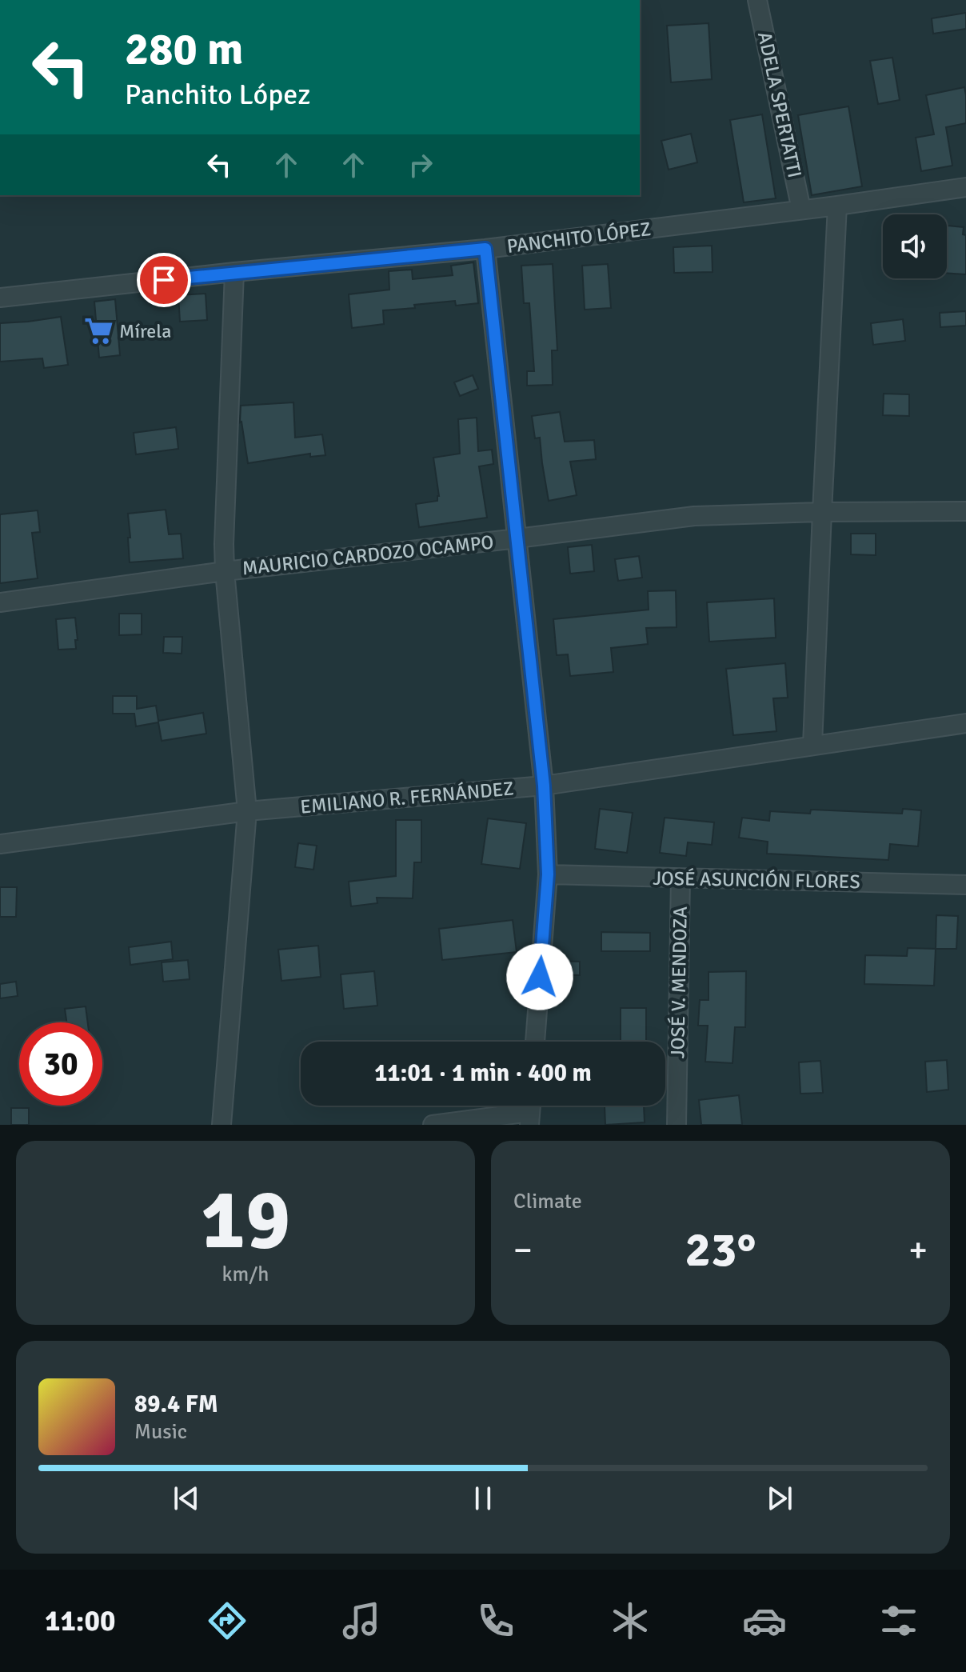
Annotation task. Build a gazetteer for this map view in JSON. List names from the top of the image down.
{
  "streets": {
    "street": [
      "ADELA SPERTATTI",
      "PANCHITO LÓPEZ",
      "MAURICIO CARDOZO OCAMPO",
      "EMILIANO R. FERNÁNDEZ",
      "JOSÉ ASUNCIÓN FLORES",
      "JOSÉ V. MENDOZA"
    ]
  },
  "crossings": [
    ["ADELA SPERTATTI", "PANCHITO LÓPEZ"],
    ["JOSÉ ASUNCIÓN FLORES", "JOSÉ V. MENDOZA"]
  ],
  "places": {
    "supermarket": ["Mírela"]
  },
  "page": {
    "turn": ["280 m", "Panchito López"],
    "limit": "30",
    "trip": "11:01 · 1 min · 400 m",
    "tile": [
      ["19", "km/h"],
      "Climate"
    ],
    "heat": ["−", "23°", "+"],
    "song": ["89.4 FM", "Music"],
    "tabs": "11:00"
  }
}
